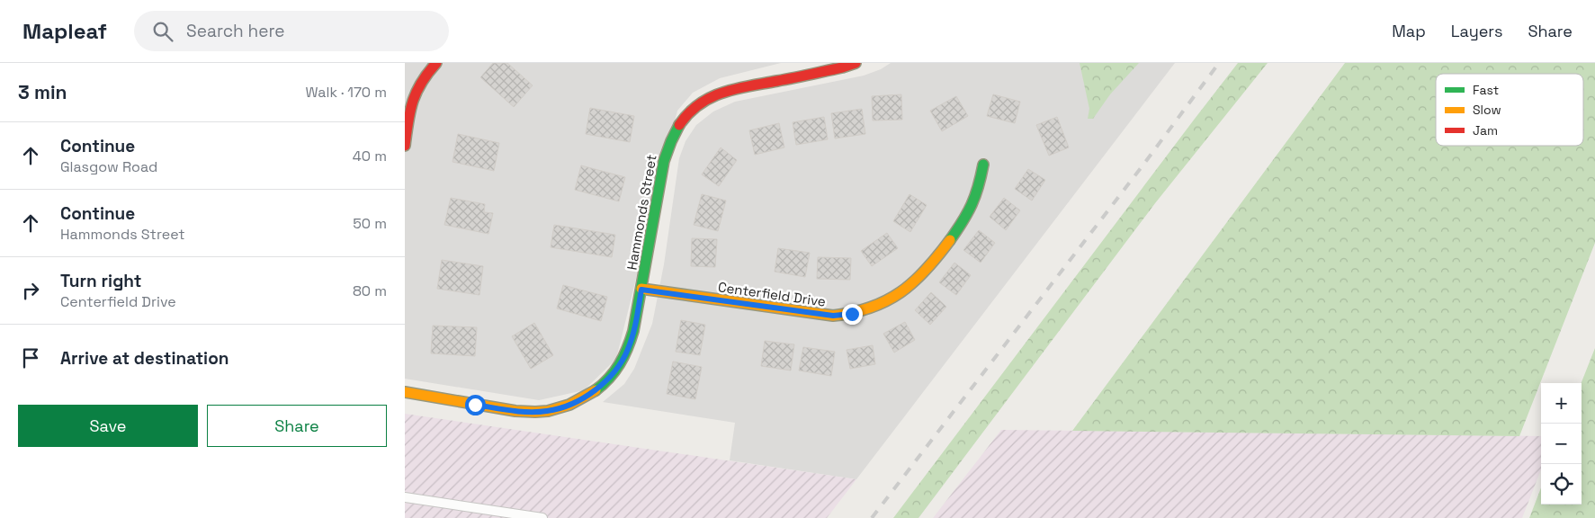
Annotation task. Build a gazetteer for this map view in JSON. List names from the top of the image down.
{
  "streets": {
    "street": ["Hammonds Street", "Centerfield Drive"]
  },
  "crossings": [
    ["Hammonds Street", "Centerfield Drive"]
  ],
  "legend": ["Fast", "Slow", "Jam"],
  "page": {
    "header": "Mapleaf",
    "search": "Search here",
    "nav": ["Map", "Layers", "Share"],
    "heading": ["3 min", "Walk · 170 m"],
    "list": [
      ["Continue", "Glasgow Road", "40 m"],
      ["Continue", "Hammonds Street", "50 m"],
      ["Turn right", "Centerfield Drive", "80 m"],
      "Arrive at destination"
    ],
    "map_buttons": ["+", "−"],
    "buttons": ["Save", "Share"]
  }
}
